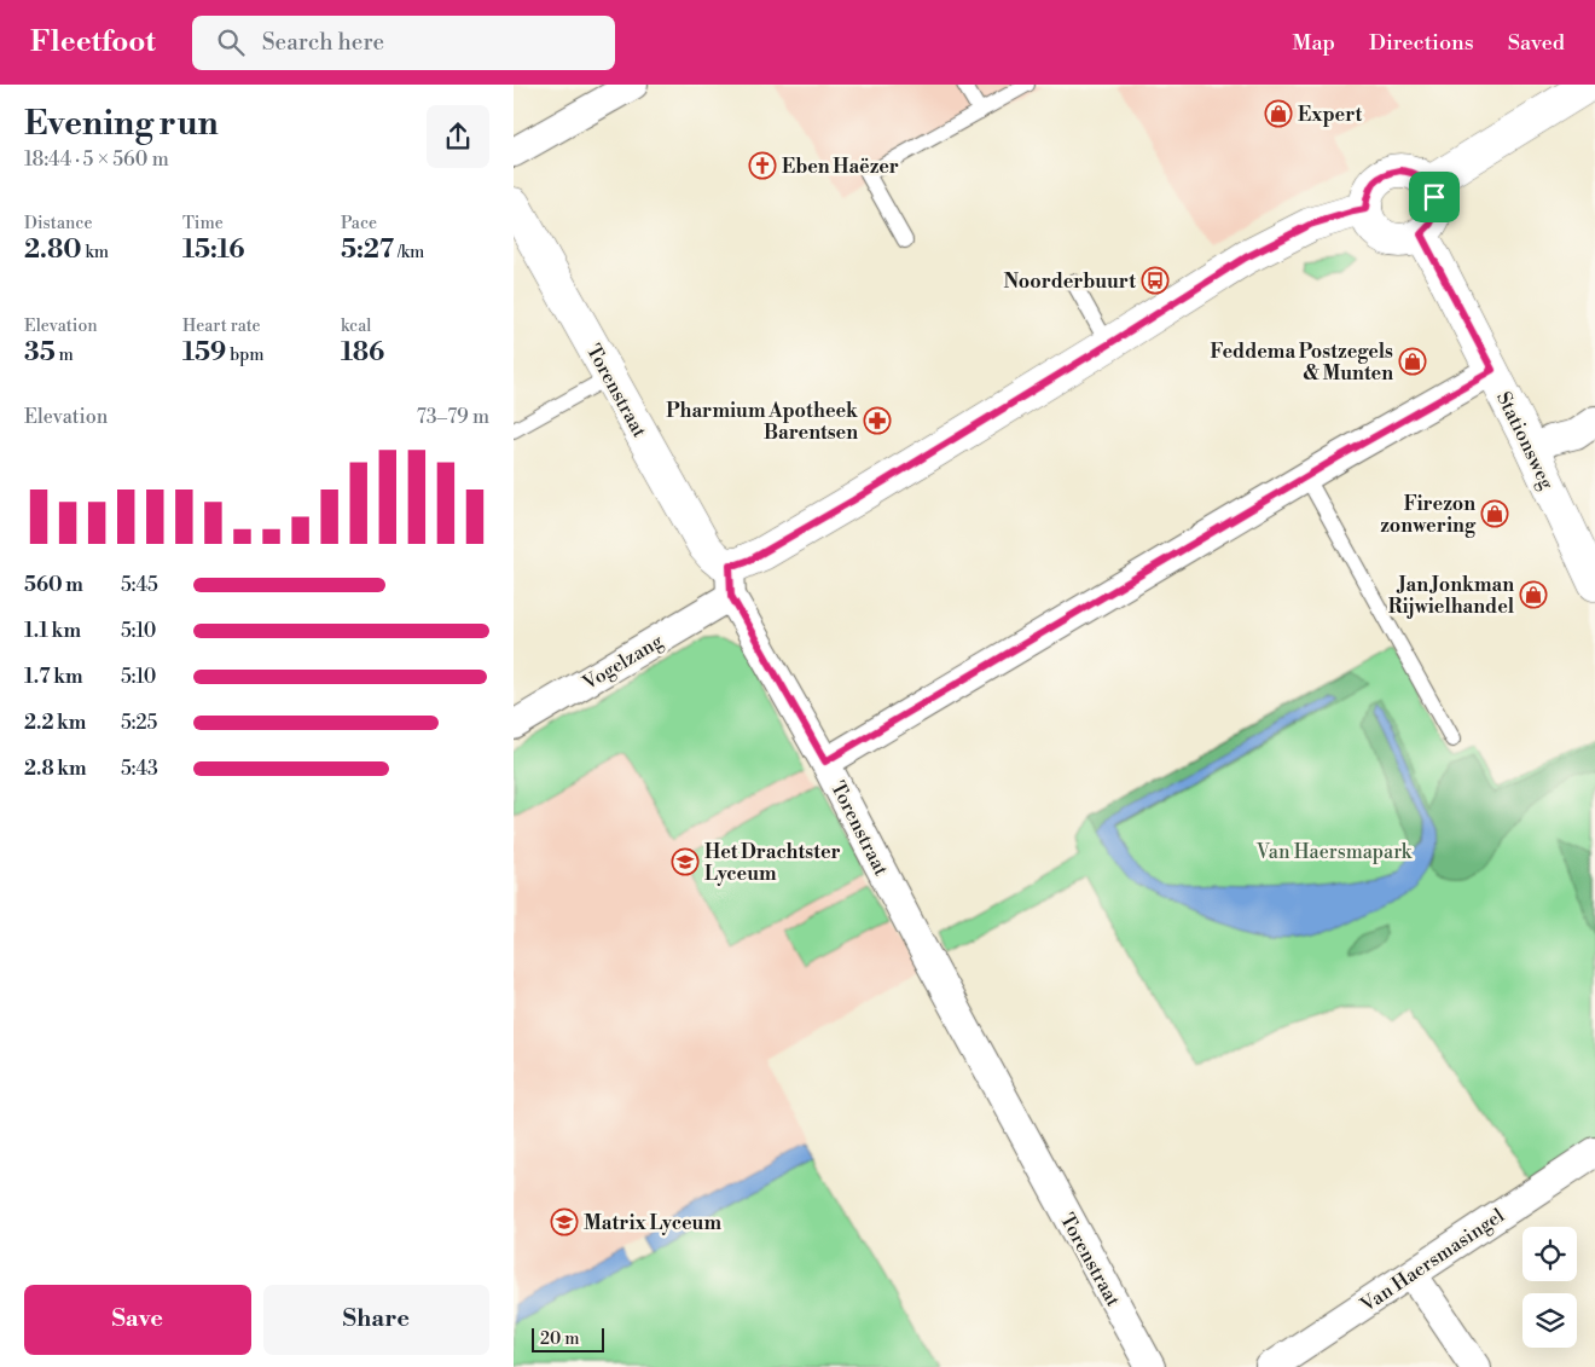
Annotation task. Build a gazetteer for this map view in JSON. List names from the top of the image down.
{
  "streets": {
    "street": [
      "Torenstraat",
      "Stationsweg",
      "Vogelzang",
      "Van Haersmasingel"
    ]
  },
  "crossings": [
    ["Torenstraat", "Vogelzang"],
    ["Stationsweg", "Vogelzang"]
  ],
  "parks": ["Van Haersmapark"],
  "places": {
    "shop": [
      "Expert",
      "Feddema Postzegels & Munten",
      "Firezon zonwering",
      "Jan Jonkman Rijwielhandel"
    ],
    "church": ["Eben Haëzer"],
    "bus stop": ["Noorderbuurt"],
    "pharmacy": ["Pharmium Apotheek Barentsen"],
    "school or university": ["Het Drachtster Lyceum", "Matrix Lyceum"]
  },
  "scale_bar": "20 m",
  "page": {
    "header": "Fleetfoot",
    "search": "Search here",
    "nav": ["Map", "Directions", "Saved"],
    "heading": ["Evening run", "18:44 · 5 × 560 m"],
    "stats": [
      ["Distance", "2.80 km"],
      ["Time", "15:16"],
      ["Pace", "5:27 /km"],
      ["Elevation", "35 m"],
      ["Heart rate", "159 bpm"],
      ["kcal", "186"]
    ],
    "chart": ["Elevation", "73–79 m"],
    "list": [
      {
        "name": "560 m",
        "note": "5:45"
      },
      {
        "name": "1.1 km",
        "note": "5:10"
      },
      {
        "name": "1.7 km",
        "note": "5:10"
      },
      {
        "name": "2.2 km",
        "note": "5:25"
      },
      {
        "name": "2.8 km",
        "note": "5:43"
      }
    ],
    "buttons": ["Save", "Share"],
    "scale": "20 m"
  }
}
